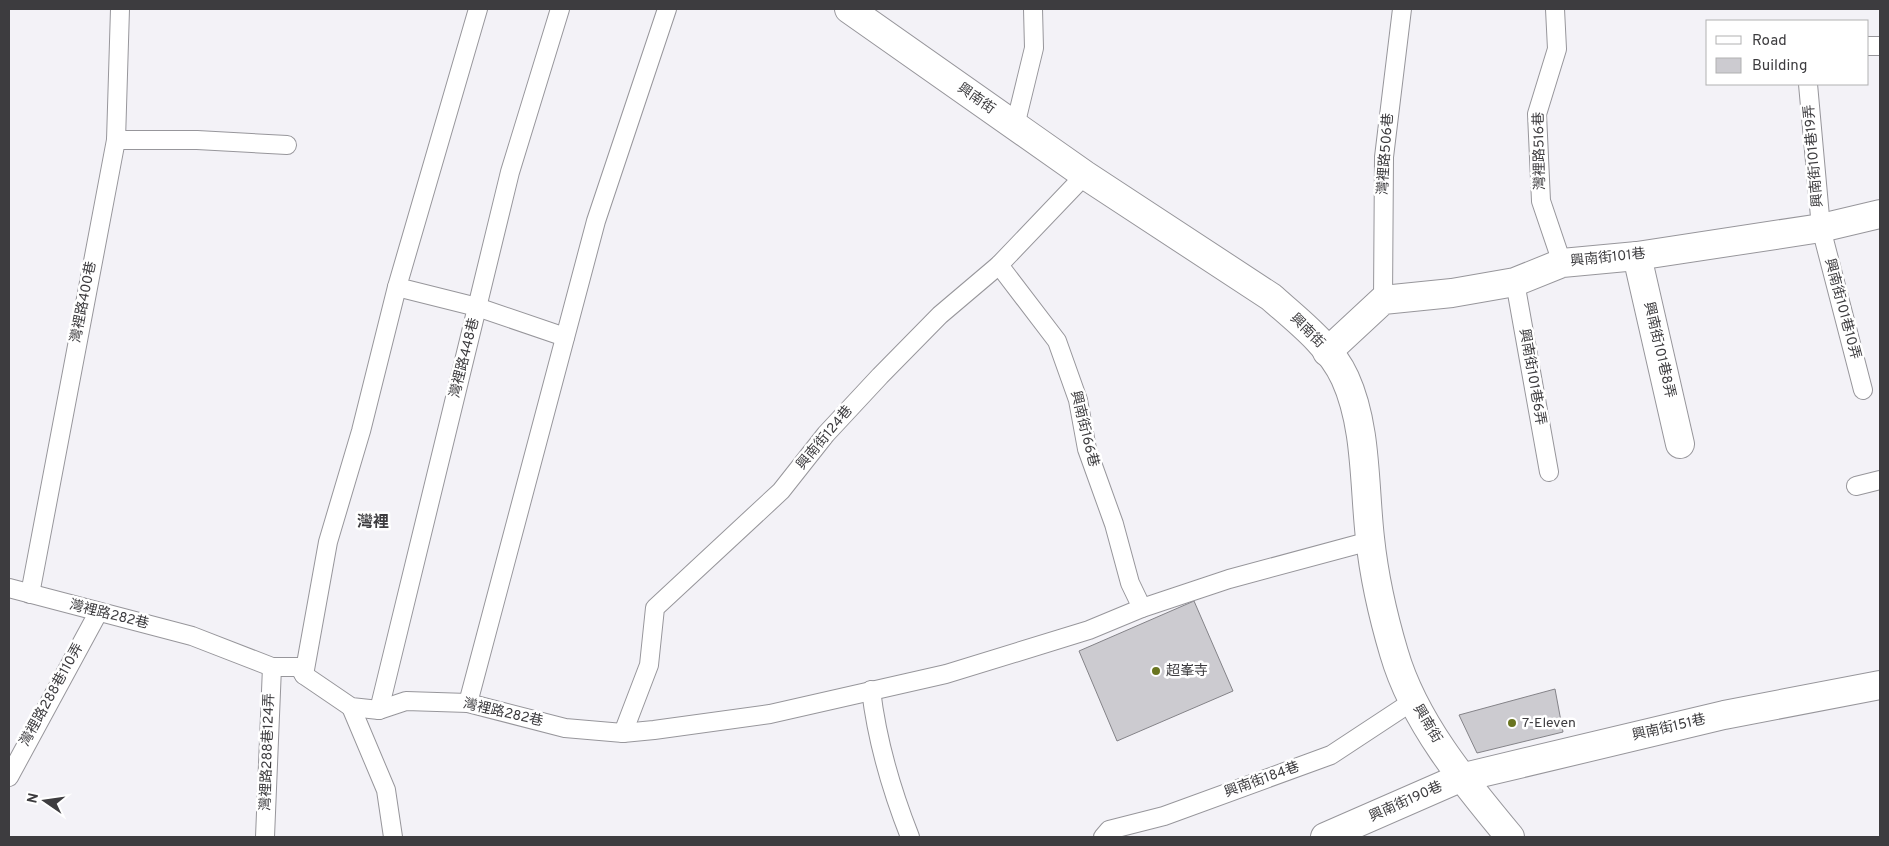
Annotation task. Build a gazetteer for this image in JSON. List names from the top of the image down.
{
  "streets": {
    "street": [
      "興南街",
      "興南街101巷",
      "興南街101巷8弄",
      "興南街151巷",
      "興南街190巷"
    ],
    "lane": [
      "灣裡路516巷",
      "灣裡路506巷",
      "興南街101巷19弄",
      "灣裡路400巷",
      "興南街101巷10弄",
      "灣裡路448巷",
      "興南街101巷6弄",
      "興南街166巷",
      "興南街124巷",
      "灣裡路282巷",
      "灣裡路288巷110弄",
      "灣裡路288巷124弄",
      "興南街184巷"
    ]
  },
  "crossings": [
    ["興南街", "興南街124巷"],
    ["興南街", "興南街151巷"],
    ["興南街", "興南街184巷"],
    ["興南街", "興南街190巷"],
    ["灣裡路516巷", "興南街101巷"],
    ["灣裡路506巷", "興南街101巷"],
    ["興南街101巷19弄", "興南街101巷"],
    ["興南街101巷19弄", "興南街101巷10弄"],
    ["興南街101巷", "興南街101巷10弄"],
    ["興南街101巷", "興南街101巷8弄"],
    ["興南街101巷", "興南街101巷6弄"],
    ["灣裡路400巷", "灣裡路282巷"],
    ["灣裡路448巷", "灣裡路282巷"],
    ["興南街166巷", "興南街124巷"],
    ["興南街124巷", "灣裡路282巷"],
    ["灣裡路282巷", "灣裡路288巷110弄"],
    ["灣裡路282巷", "灣裡路288巷124弄"],
    ["興南街151巷", "興南街190巷"]
  ],
  "districts": ["灣裡"],
  "places": ["超峯寺", "7-Eleven"],
  "legend": ["Road", "Building"],
  "north": "left"
}
